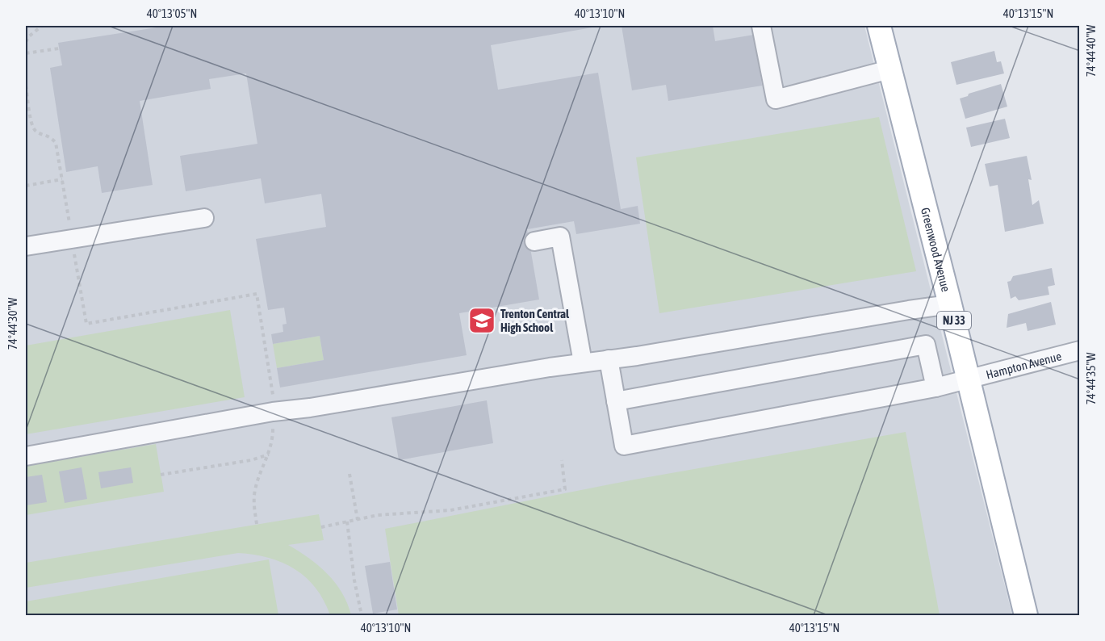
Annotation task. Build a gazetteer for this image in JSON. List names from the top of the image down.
{
  "streets": {
    "main road": ["Greenwood Avenue", "NJ 33"],
    "street": ["Hampton Avenue"]
  },
  "crossings": [
    ["Greenwood Avenue", "Hampton Avenue"]
  ],
  "places": {
    "school or university": ["Trenton Central High School"]
  },
  "coordinates": [
    "40°13'05\"N",
    "40°13'10\"N",
    "40°13'15\"N",
    "74°44'40\"W",
    "74°44'30\"W",
    "74°44'35\"W"
  ]
}
